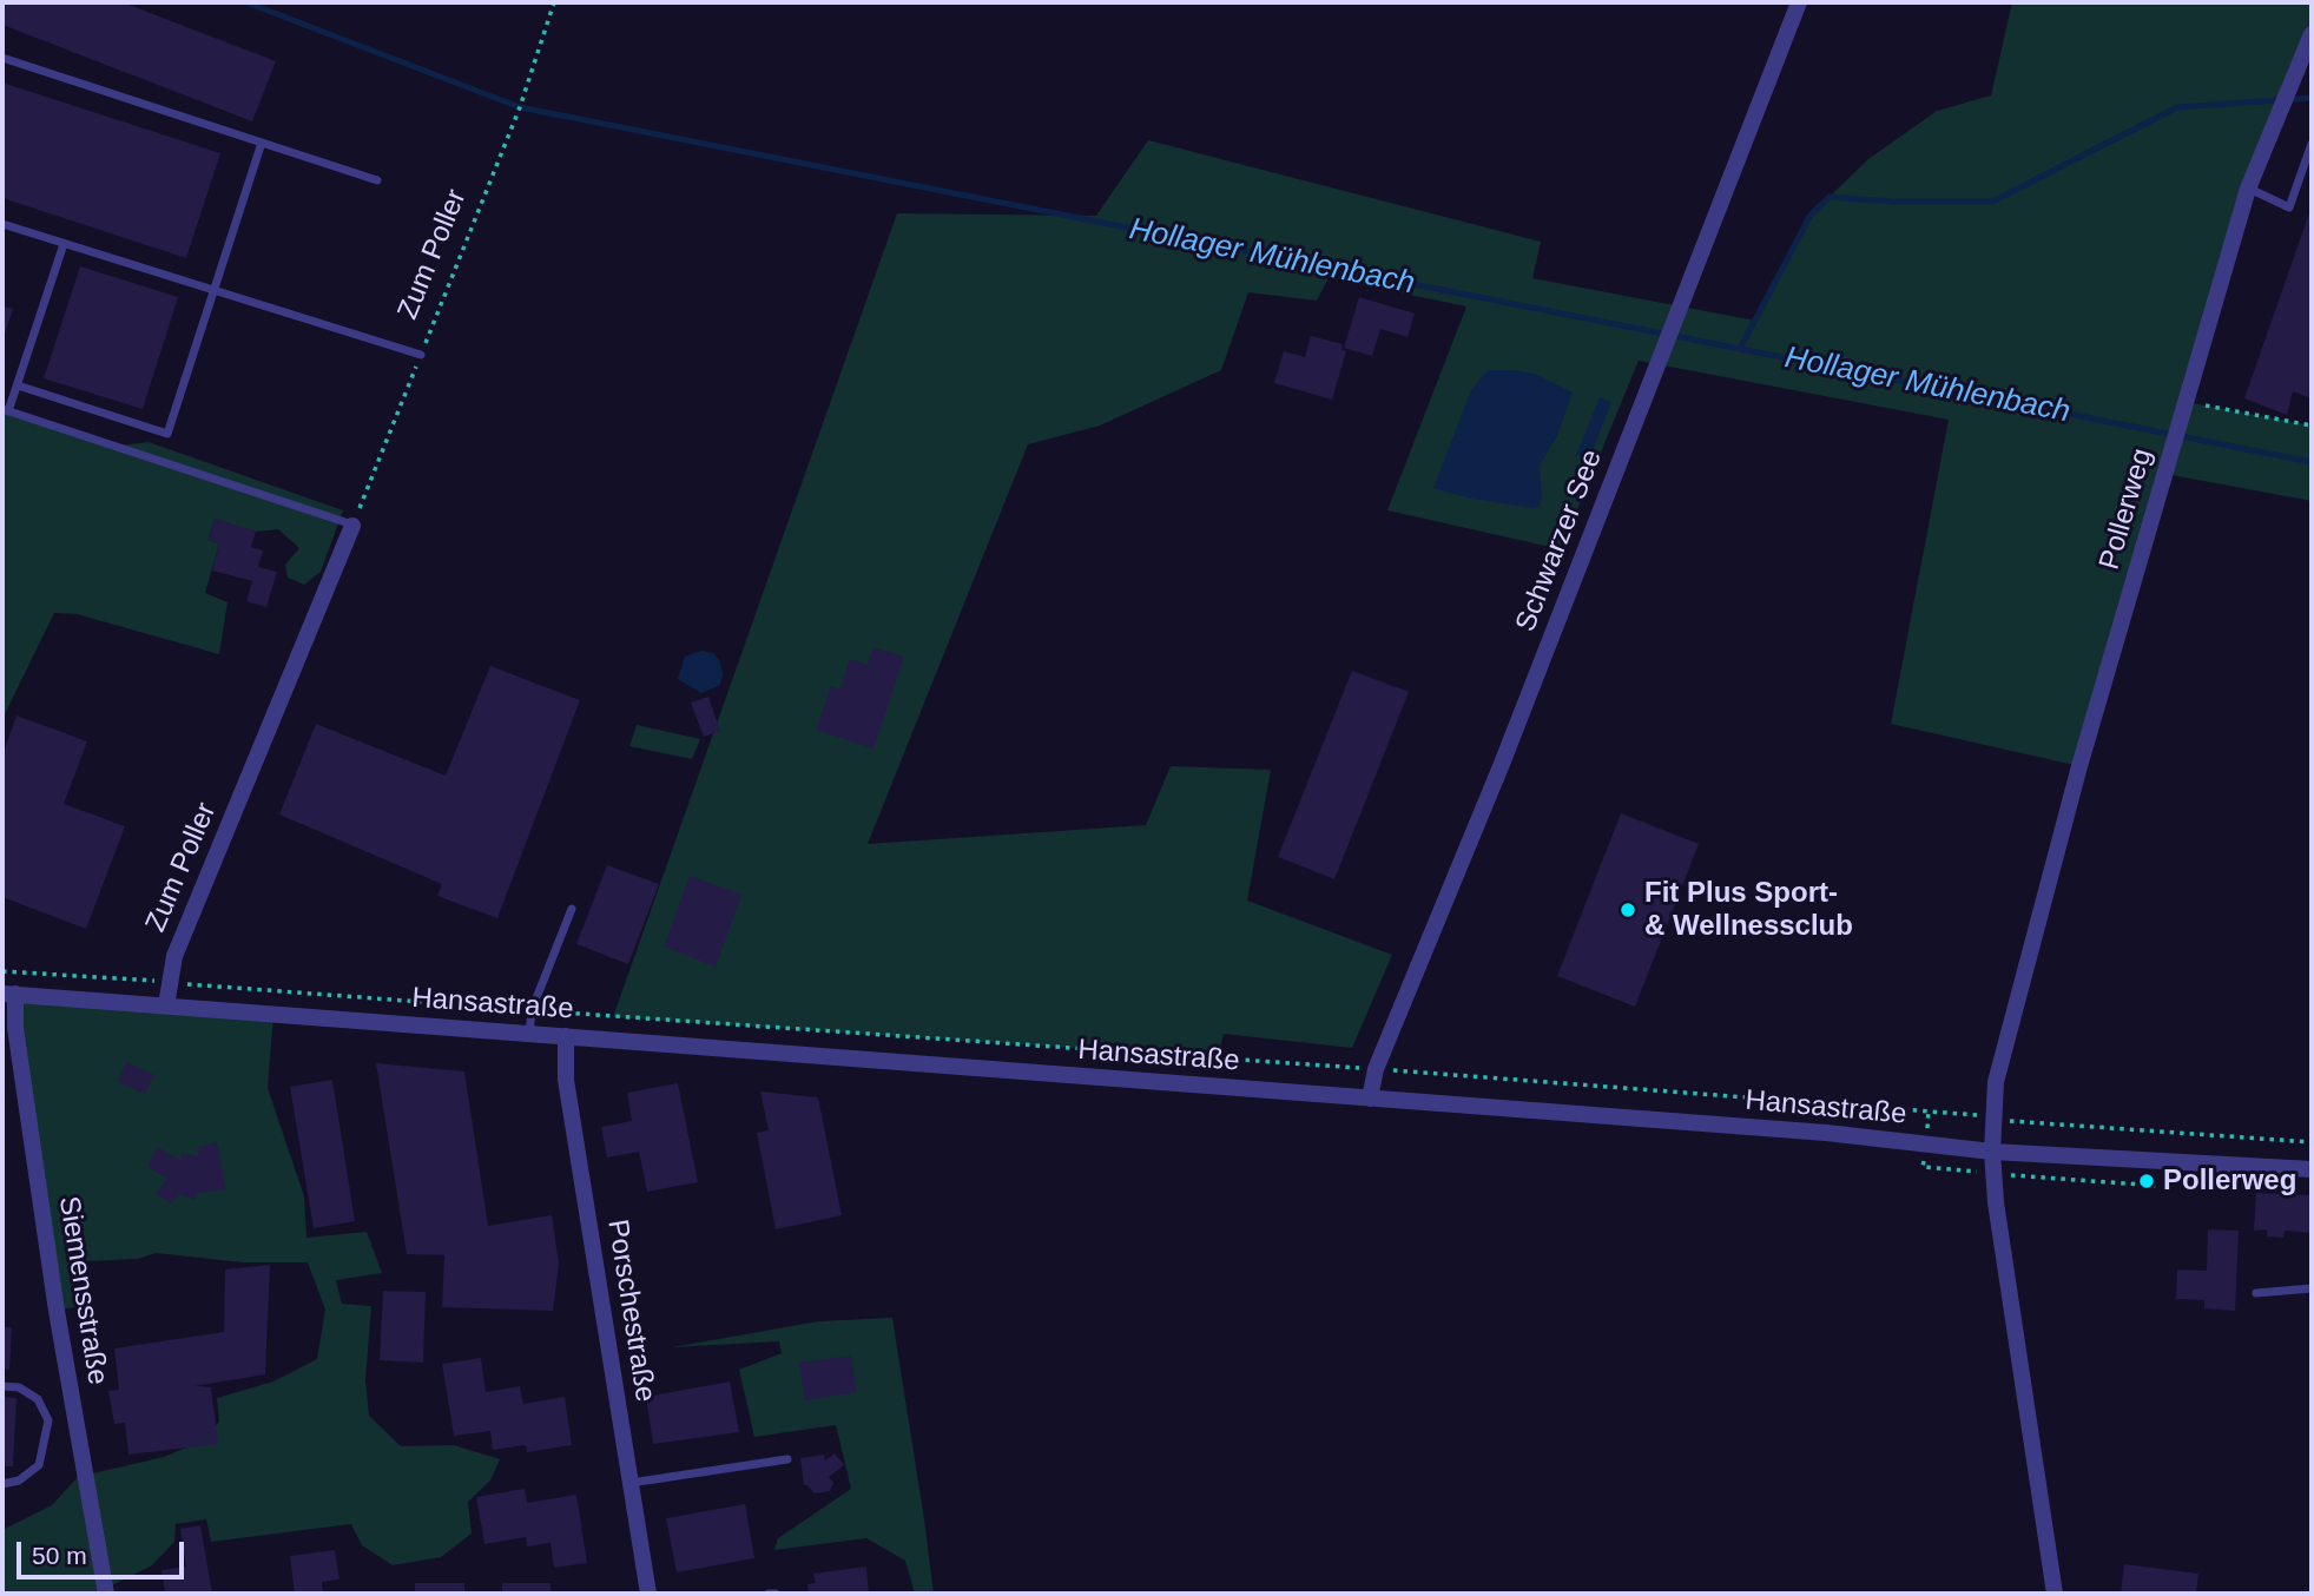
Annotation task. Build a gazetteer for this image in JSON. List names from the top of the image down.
{
  "streets": {
    "street": [
      "Zum Poller",
      "Pollerweg",
      "Schwarzer See",
      "Hansastraße",
      "Siemensstraße",
      "Porschestraße"
    ]
  },
  "crossings": [
    ["Zum Poller", "Hansastraße"],
    ["Pollerweg", "Hansastraße"],
    ["Schwarzer See", "Hansastraße"],
    ["Hansastraße", "Siemensstraße"],
    ["Hansastraße", "Porschestraße"]
  ],
  "water": ["Hollager Mühlenbach"],
  "places": ["Fit Plus Sport- & Wellnessclub", "Pollerweg"],
  "scale_bar": "50 m"
}
